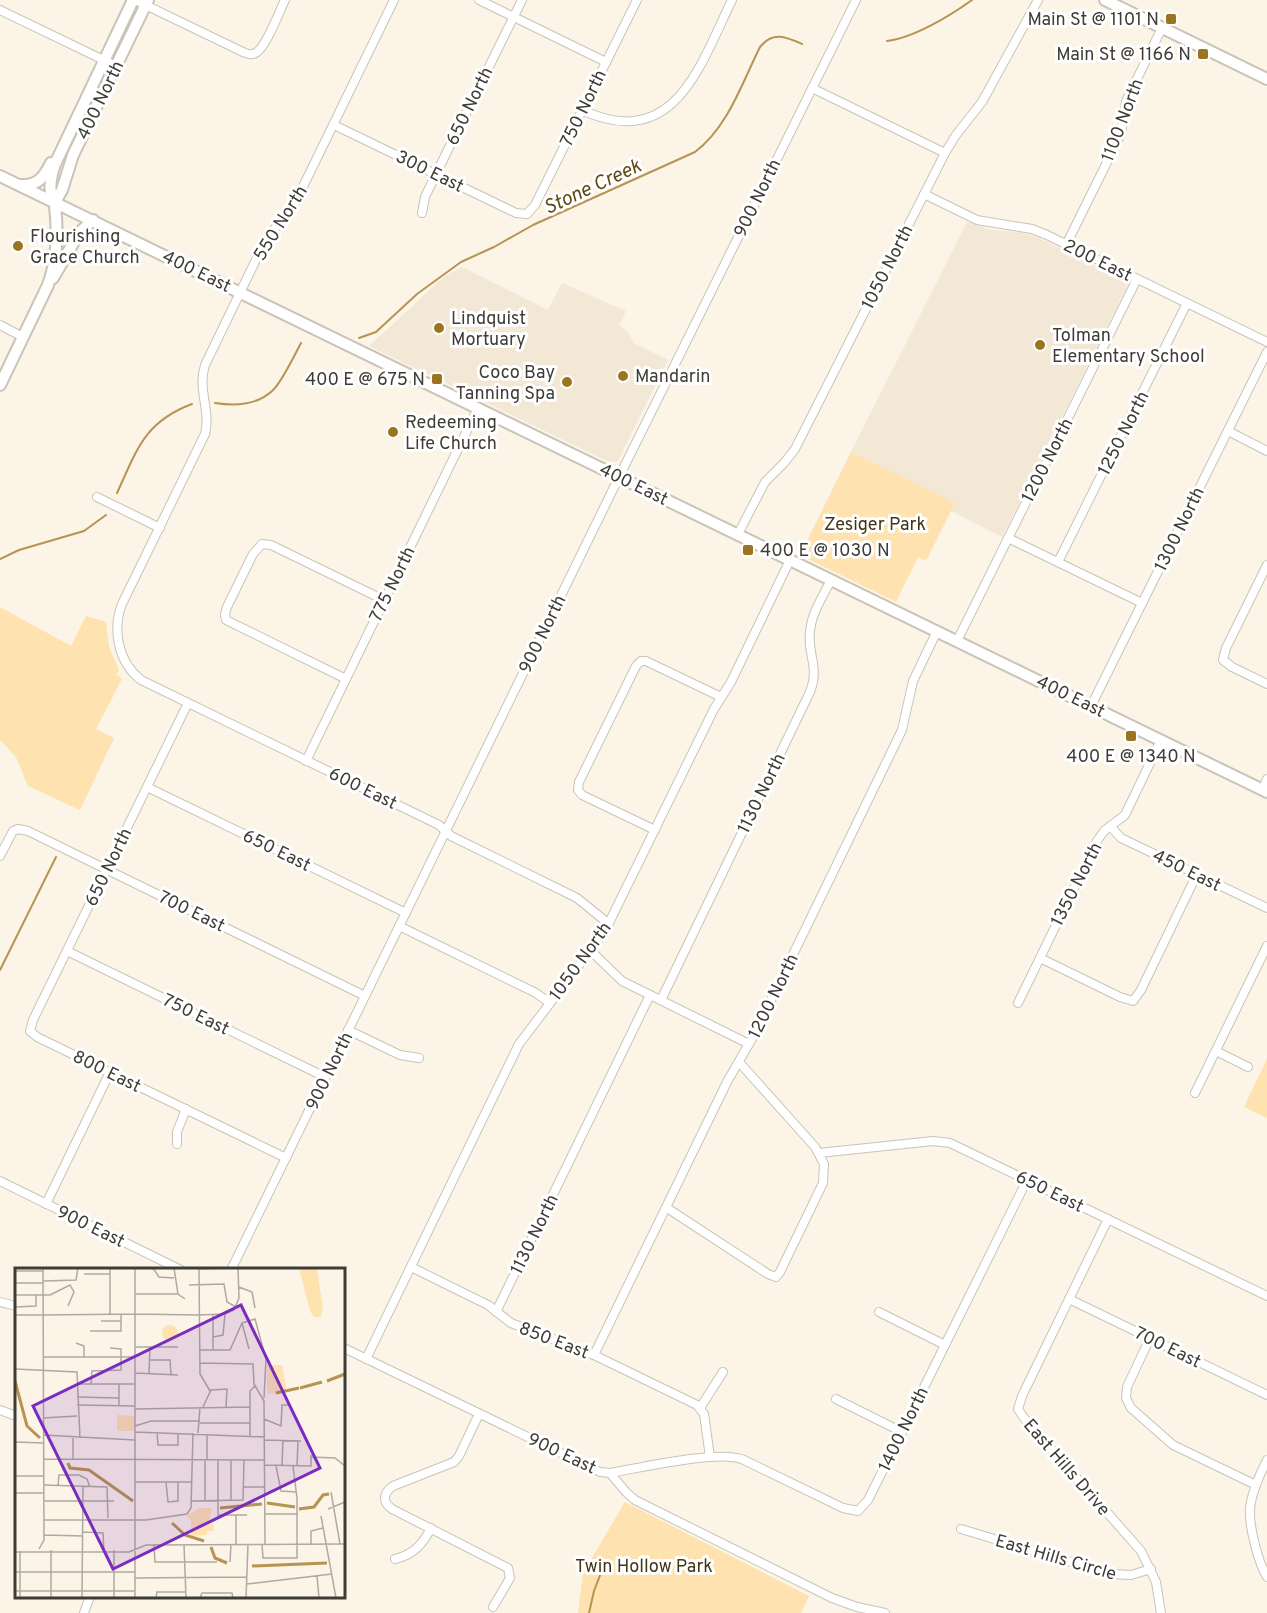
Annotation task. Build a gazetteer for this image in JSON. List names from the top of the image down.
{
  "streets": {
    "main road": ["400 North", "400 East"],
    "street": [
      "650 North",
      "750 North",
      "1100 North",
      "300 East",
      "900 North",
      "550 North",
      "200 East",
      "1050 North",
      "1250 North",
      "1200 North",
      "1300 North",
      "775 North",
      "600 East",
      "1130 North",
      "650 East",
      "450 East",
      "1350 North",
      "700 East",
      "750 East",
      "800 East",
      "900 East",
      "850 East",
      "1400 North",
      "East Hills Drive",
      "East Hills Circle"
    ]
  },
  "crossings": [
    ["400 North", "400 East"],
    ["650 North", "300 East"],
    ["650 North", "600 East"],
    ["650 North", "650 East"],
    ["650 North", "700 East"],
    ["650 North", "750 East"],
    ["650 North", "800 East"],
    ["750 North", "300 East"],
    ["1100 North", "200 East"],
    ["300 East", "550 North"],
    ["900 North", "400 East"],
    ["900 North", "600 East"],
    ["900 North", "650 East"],
    ["900 North", "700 East"],
    ["900 North", "750 East"],
    ["900 North", "800 East"],
    ["550 North", "400 East"],
    ["550 North", "600 East"],
    ["200 East", "1050 North"],
    ["200 East", "1250 North"],
    ["200 East", "1200 North"],
    ["1050 North", "400 East"],
    ["1050 North", "600 East"],
    ["1050 North", "900 East"],
    ["1050 North", "850 East"],
    ["400 East", "1200 North"],
    ["400 East", "1300 North"],
    ["400 East", "775 North"],
    ["400 East", "1130 North"],
    ["400 East", "1350 North"],
    ["1200 North", "850 East"],
    ["775 North", "600 East"],
    ["1130 North", "850 East"],
    ["650 East", "1400 North"],
    ["650 East", "East Hills Drive"],
    ["450 East", "1350 North"],
    ["700 East", "East Hills Drive"],
    ["900 East", "1400 North"],
    ["East Hills Drive", "East Hills Circle"]
  ],
  "water": ["Stone Creek"],
  "parks": ["Zesiger Park", "Twin Hollow Park"],
  "places": {
    "transit": [
      "Main St @ 1101 N",
      "Main St @ 1166 N",
      "400 E @ 675 N",
      "400 E @ 1030 N",
      "400 E @ 1340 N"
    ],
    "other": [
      "Flourishing Grace Church",
      "Lindquist Mortuary",
      "Tolman Elementary School",
      "Mandarin",
      "Coco Bay Tanning Spa",
      "Redeeming Life Church"
    ]
  }
}
